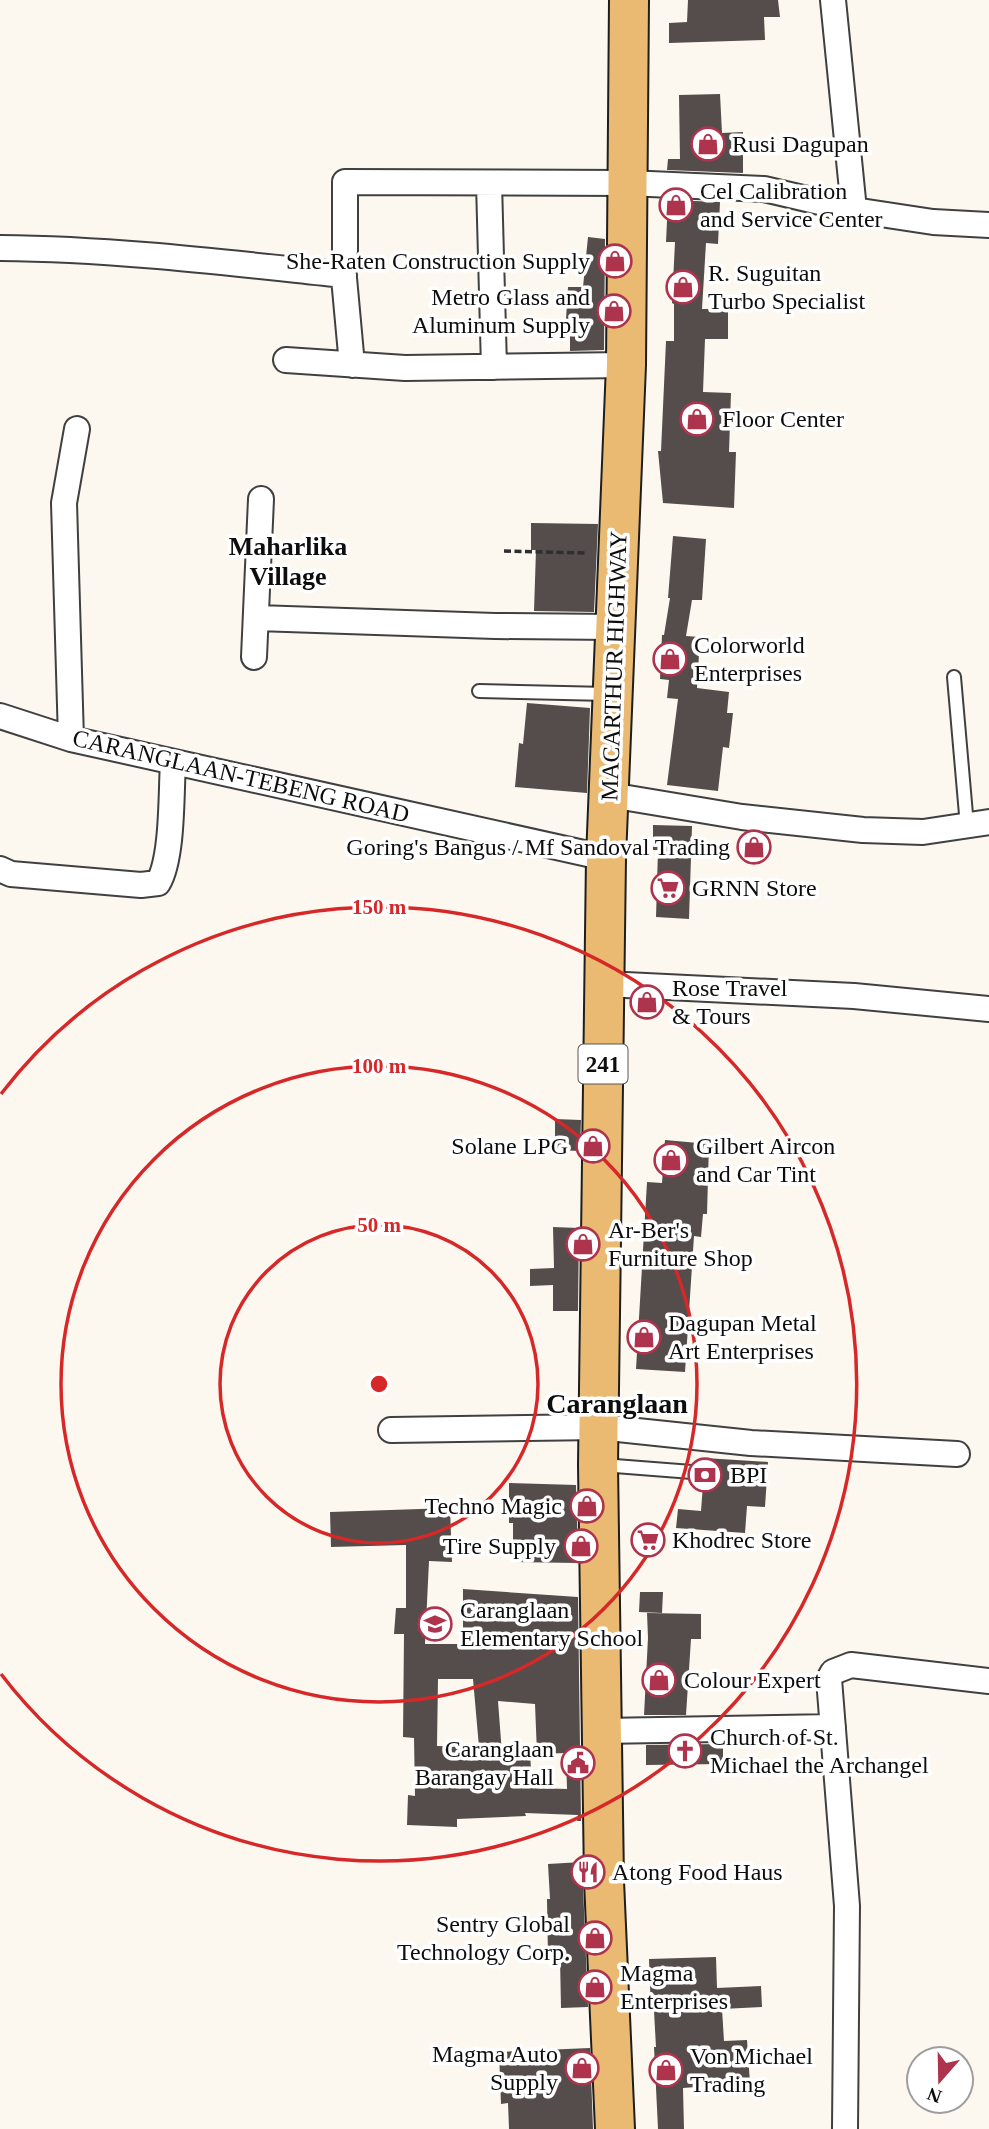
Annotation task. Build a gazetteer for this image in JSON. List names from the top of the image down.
{
  "streets": {
    "main road": ["MACARTHUR HIGHWAY", "241"],
    "street": ["CARANGLAAN-TEBENG ROAD"]
  },
  "crossings": [
    ["MACARTHUR HIGHWAY", "CARANGLAAN-TEBENG ROAD"]
  ],
  "districts": ["Maharlika Village", "Caranglaan"],
  "places": {
    "shop": [
      "Rusi Dagupan",
      "Cel Calibration and Service Center",
      "She-Raten Construction Supply",
      "R. Suguitan Turbo Specialist",
      "Metro Glass and Aluminum Supply",
      "Floor Center",
      "Colorworld Enterprises",
      "Goring's Bangus / Mf Sandoval Trading",
      "Rose Travel & Tours",
      "Solane LPG",
      "Gilbert Aircon and Car Tint",
      "Ar-Ber's Furniture Shop",
      "Dagupan Metal Art Enterprises",
      "Techno Magic",
      "Tire Supply",
      "Colour Expert",
      "Sentry Global Technology Corp.",
      "Magma Enterprises",
      "Magma Auto Supply",
      "Von Michael Trading"
    ],
    "supermarket": ["GRNN Store", "Khodrec Store"],
    "bank": ["BPI"],
    "school or university": ["Caranglaan Elementary School"],
    "church": ["Church of St. Michael the Archangel"],
    "public building": ["Caranglaan Barangay Hall"],
    "restaurant": ["Atong Food Haus"]
  },
  "north": "bottom",
  "rings": ["150 m", "100 m", "50 m"]
}
